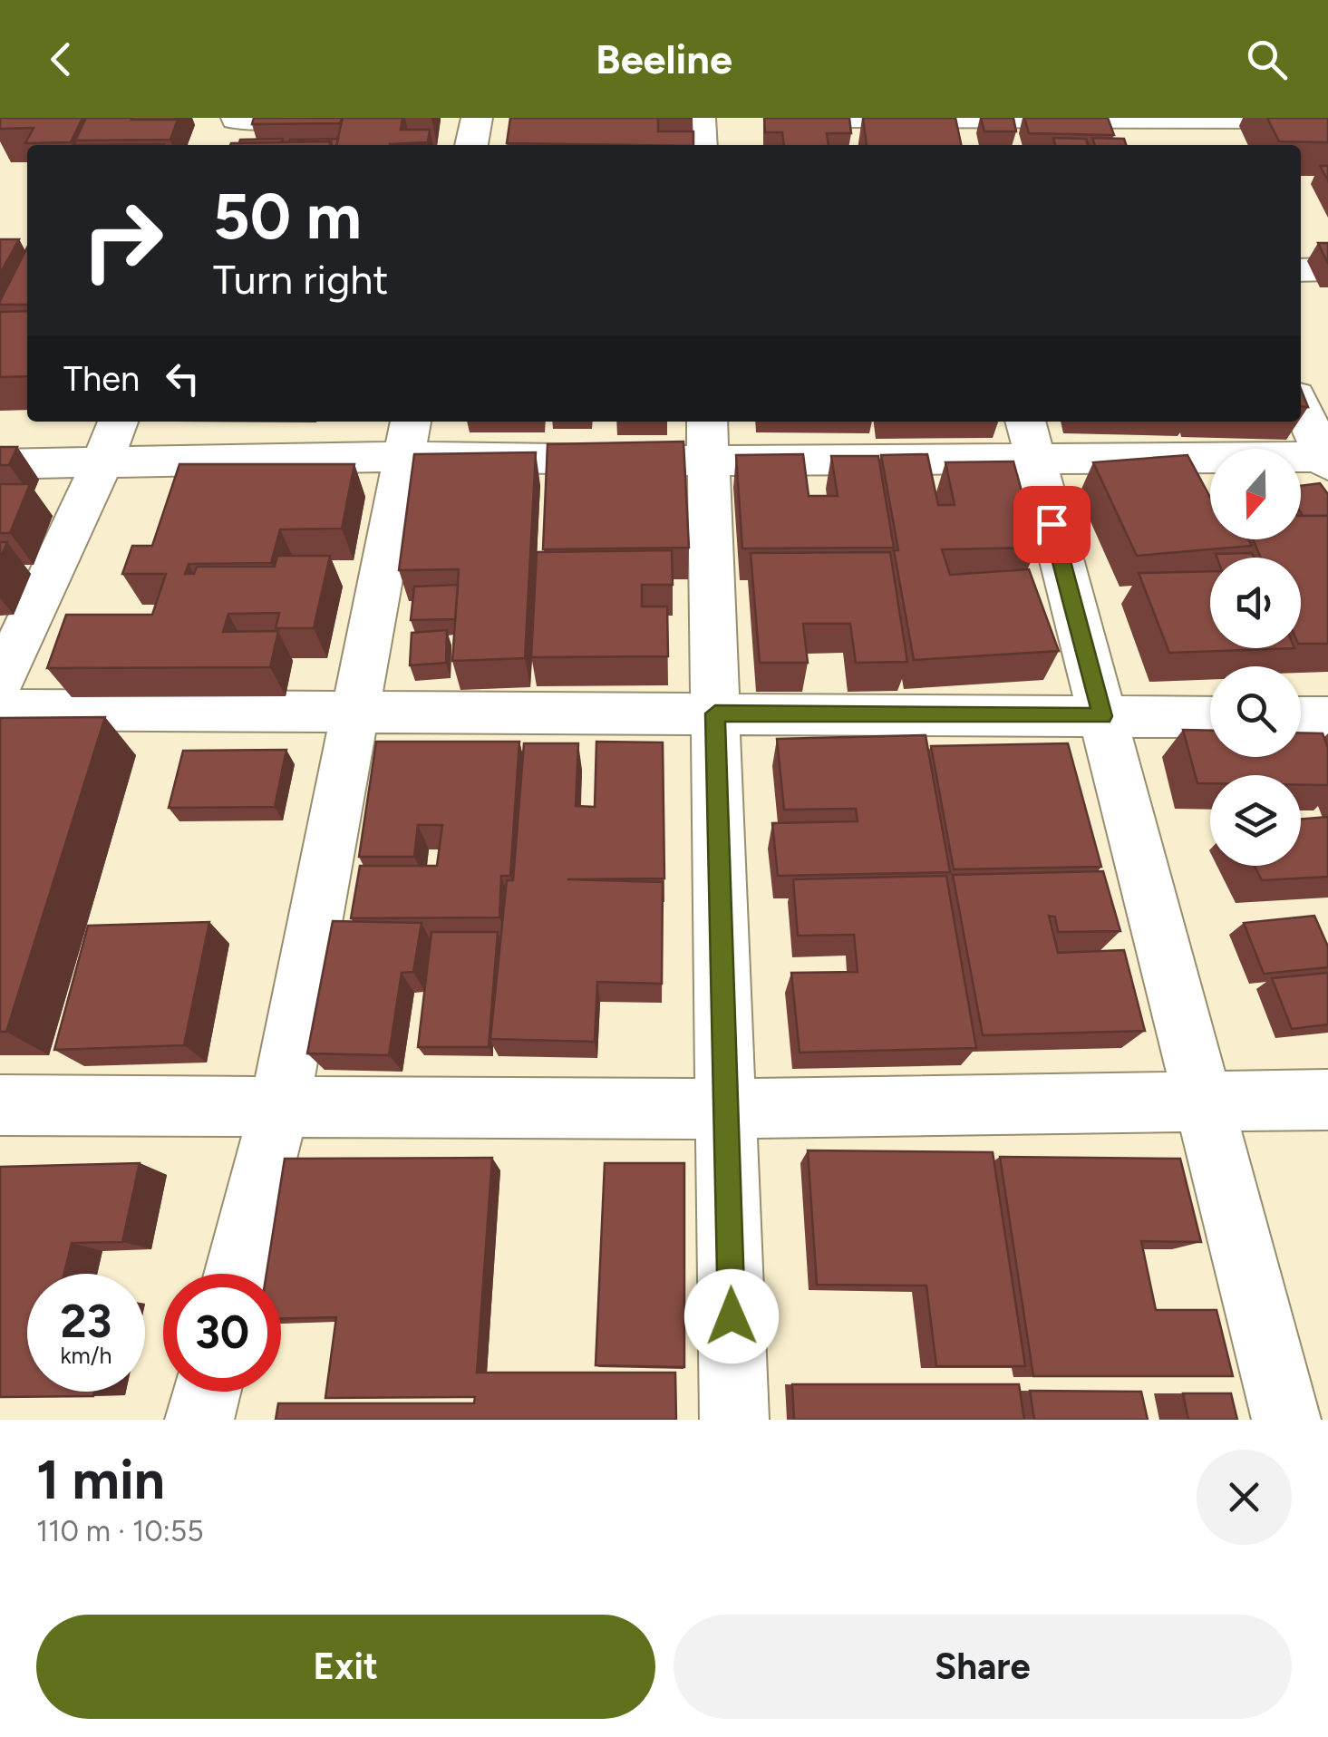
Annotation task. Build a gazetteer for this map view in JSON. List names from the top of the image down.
{
  "north": "bottom",
  "page": {
    "header": "Beeline",
    "turn": ["50 m", "Turn right"],
    "then": "Then",
    "speed": "23 km/h",
    "limit": "30",
    "heading": ["1 min", "110 m · 10:55"],
    "buttons": ["Exit", "Share"]
  }
}
